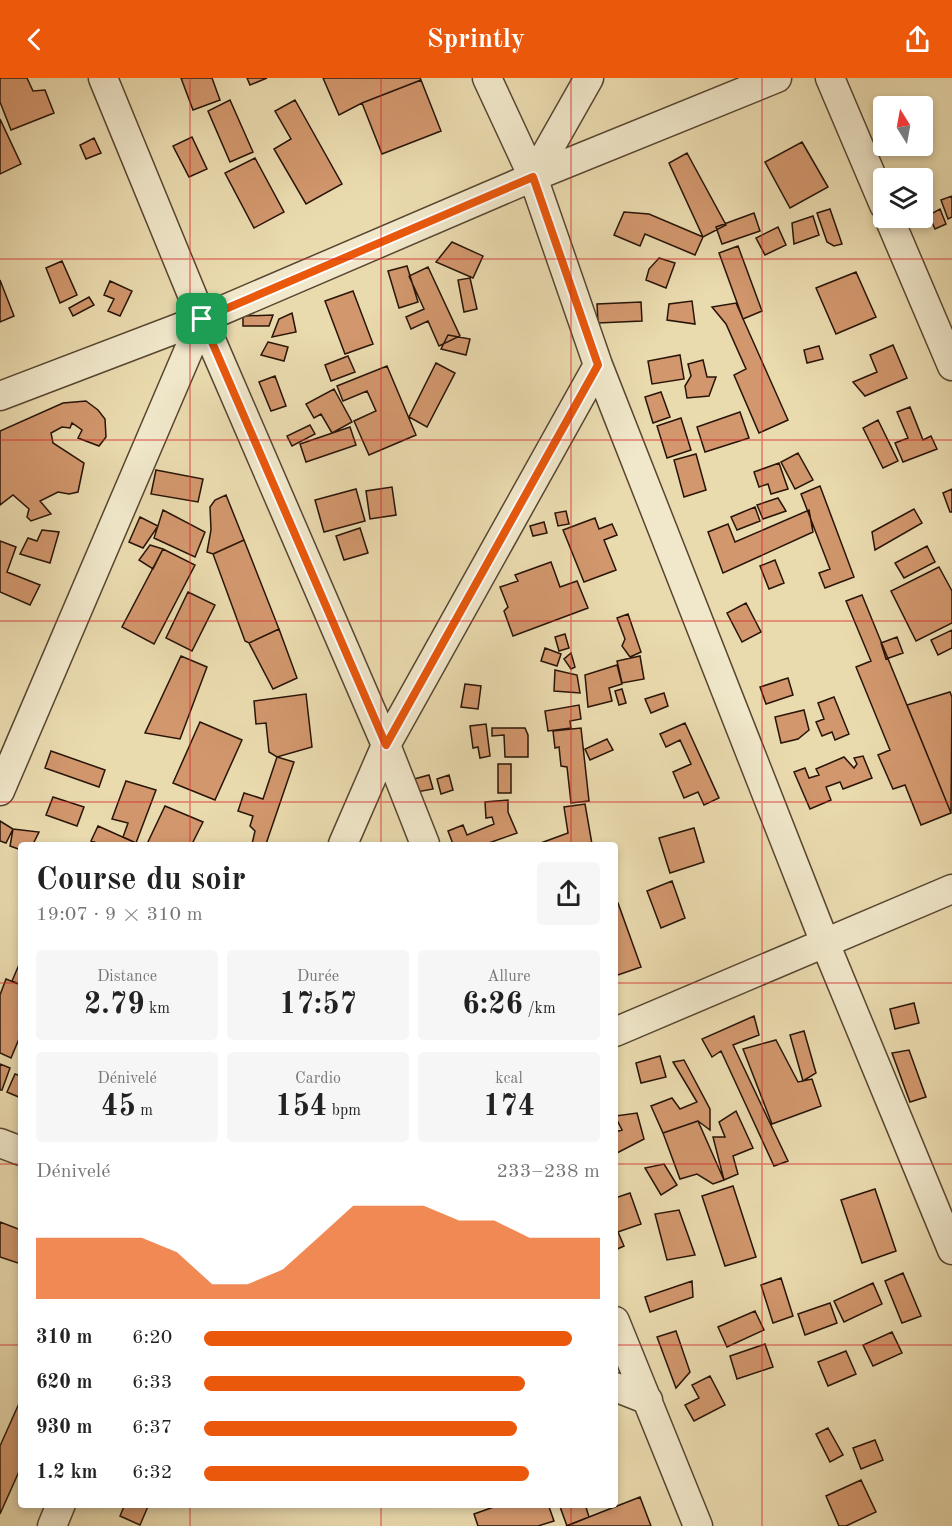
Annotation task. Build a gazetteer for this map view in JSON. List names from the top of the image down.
{
  "north": "top",
  "page": {
    "header": "Sprintly",
    "heading": ["Course du soir", "19:07 · 9 × 310 m"],
    "stats": [
      ["Distance", "2.79 km"],
      ["Durée", "17:57"],
      ["Allure", "6:26 /km"],
      ["Dénivelé", "45 m"],
      ["Cardio", "154 bpm"],
      ["kcal", "174"]
    ],
    "chart": ["Dénivelé", "233–238 m"],
    "list": [
      {
        "name": "310 m",
        "note": "6:20"
      },
      {
        "name": "620 m",
        "note": "6:33"
      },
      {
        "name": "930 m",
        "note": "6:37"
      },
      {
        "name": "1.2 km",
        "note": "6:32"
      }
    ]
  }
}
